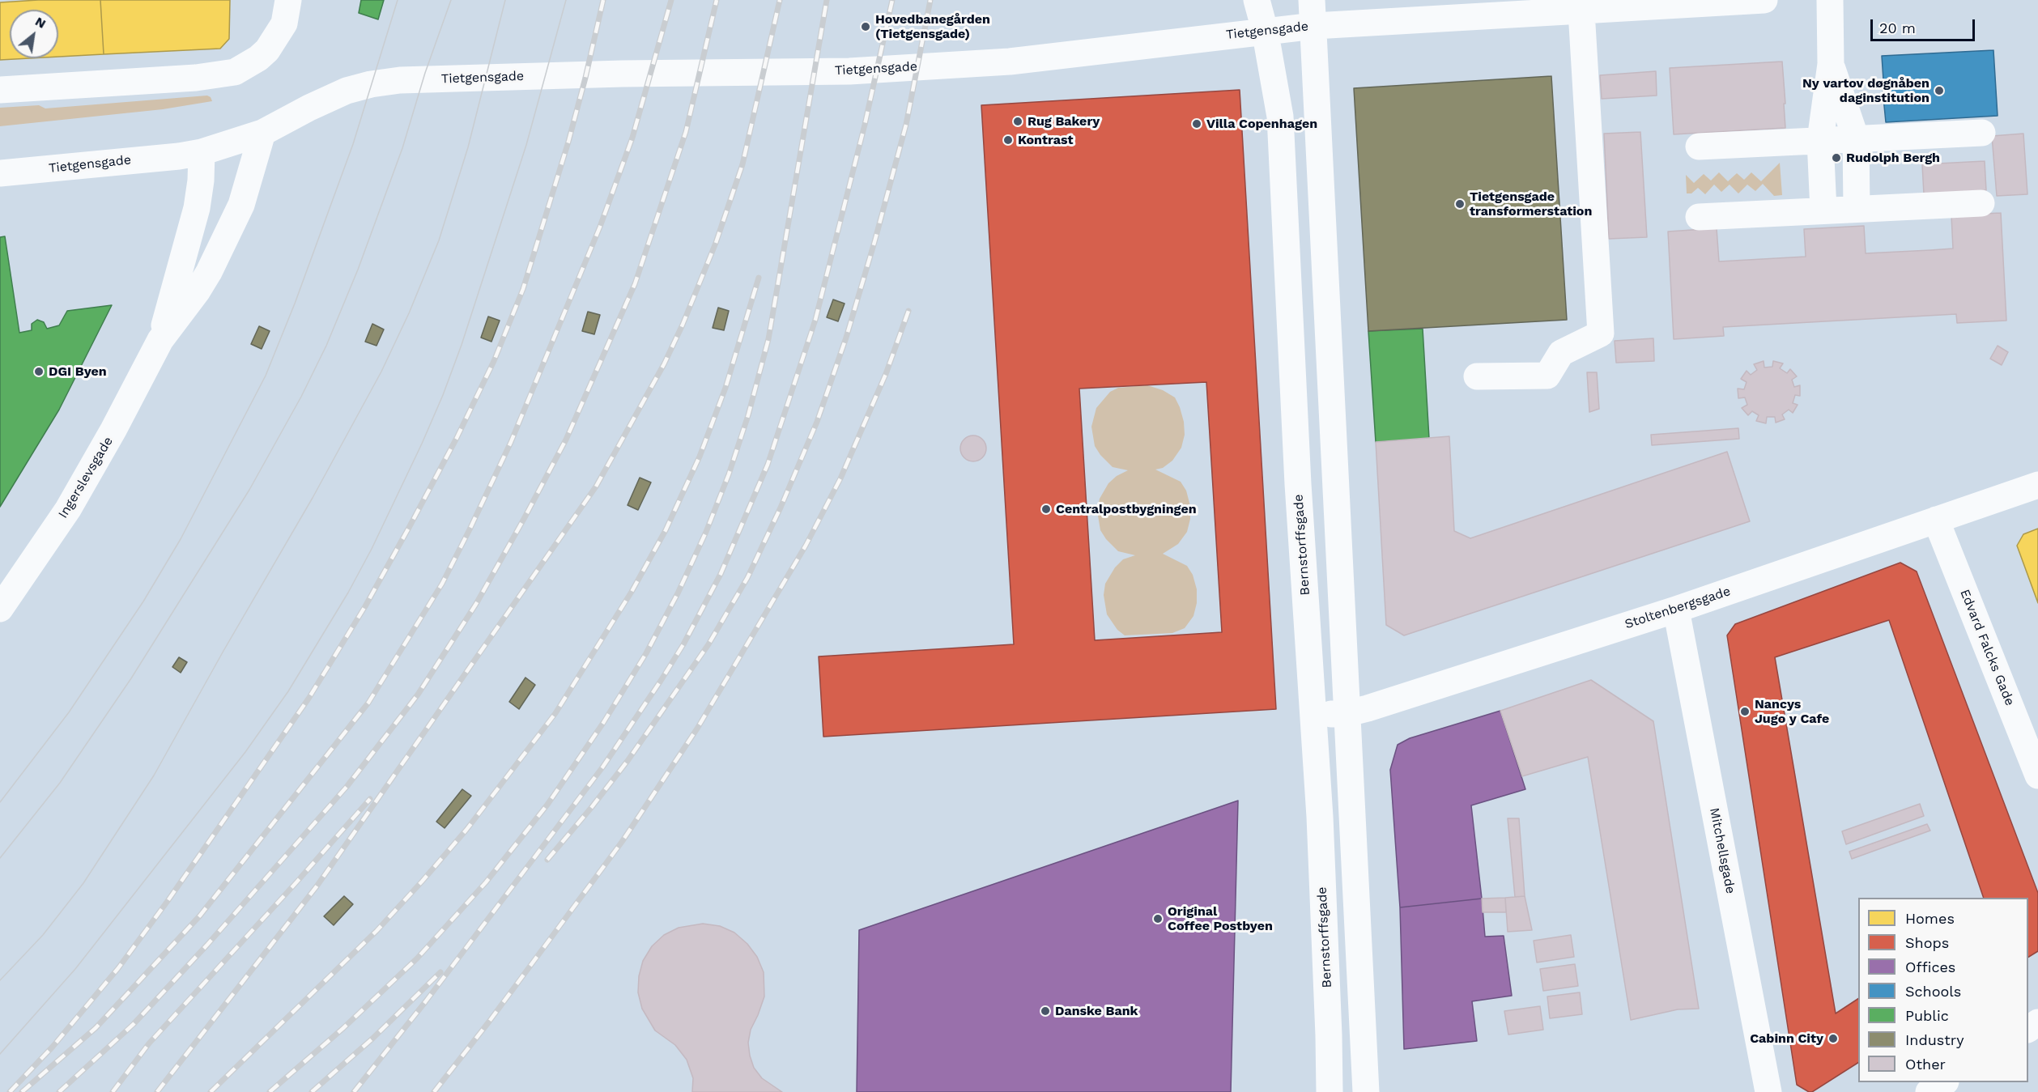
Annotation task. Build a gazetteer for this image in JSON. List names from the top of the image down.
{
  "streets": {
    "street": [
      "Tietgensgade",
      "Ingerslevsgade",
      "Bernstorffsgade",
      "Stoltenbergsgade",
      "Edvard Falcks Gade",
      "Mitchellsgade"
    ]
  },
  "crossings": [
    ["Tietgensgade", "Ingerslevsgade"],
    ["Tietgensgade", "Bernstorffsgade"],
    ["Bernstorffsgade", "Stoltenbergsgade"],
    ["Stoltenbergsgade", "Edvard Falcks Gade"],
    ["Stoltenbergsgade", "Mitchellsgade"]
  ],
  "places": [
    "Hovedbanegården (Tietgensgade)",
    "Ny vartov døgnåben daginstitution",
    "Rug Bakery",
    "Villa Copenhagen",
    "Kontrast",
    "Rudolph Bergh",
    "Tietgensgade transformerstation",
    "DGI Byen",
    "Centralpostbygningen",
    "Nancys Jugo y Cafe",
    "Original Coffee Postbyen",
    "Danske Bank",
    "Cabinn City"
  ],
  "legend": [
    "Homes",
    "Shops",
    "Offices",
    "Schools",
    "Public",
    "Industry",
    "Other"
  ],
  "scale_bar": "20 m",
  "north": "top right"
}
